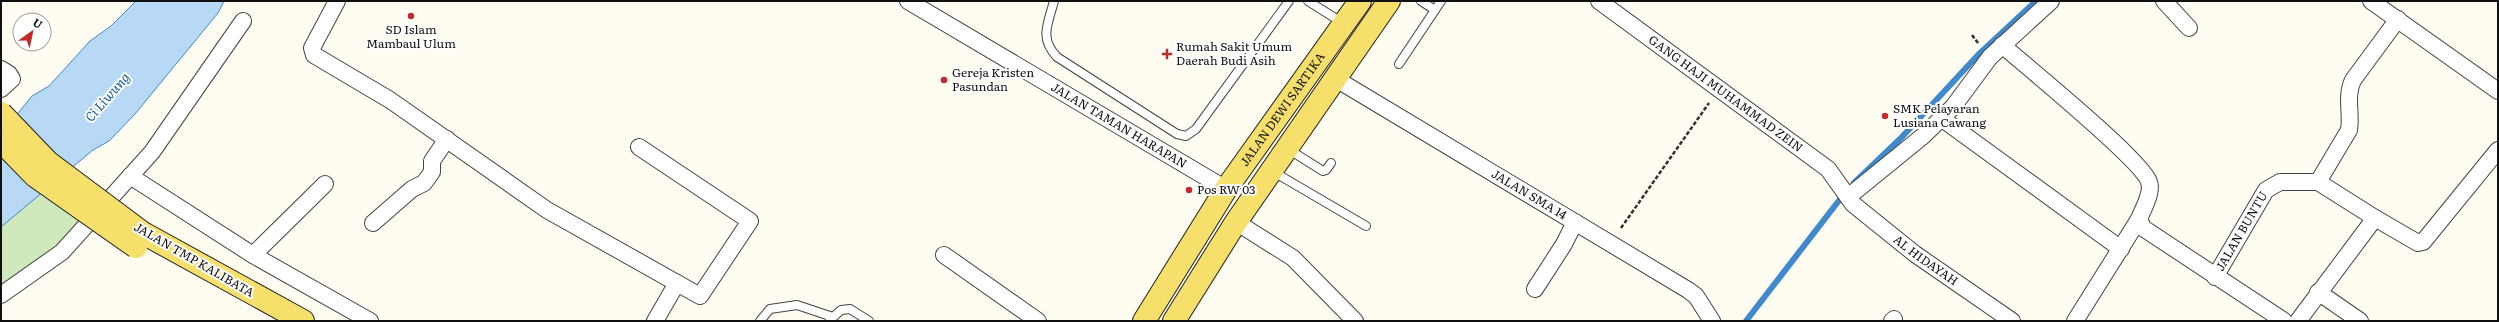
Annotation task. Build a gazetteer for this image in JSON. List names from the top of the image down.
{
  "streets": {
    "main road": ["JALAN DEWI SARTIKA", "JALAN TMP KALIBATA"],
    "street": [
      "GANG HAJI MUHAMMAD ZEIN",
      "JALAN TAMAN HARAPAN",
      "JALAN SMA 14",
      "JALAN BUNTU",
      "AL HIDAYAH"
    ]
  },
  "crossings": [
    ["GANG HAJI MUHAMMAD ZEIN", "AL HIDAYAH"],
    ["JALAN DEWI SARTIKA", "JALAN TAMAN HARAPAN"],
    ["JALAN DEWI SARTIKA", "JALAN SMA 14"]
  ],
  "water": ["Ci Liwung"],
  "places": {
    "other": [
      "SD Islam Mambaul Ulum",
      "Gereja Kristen Pasundan",
      "SMK Pelayaran Lusiana Cawang",
      "Pos RW 03"
    ],
    "health": ["Rumah Sakit Umum Daerah Budi Asih"]
  },
  "north": "top right"
}
